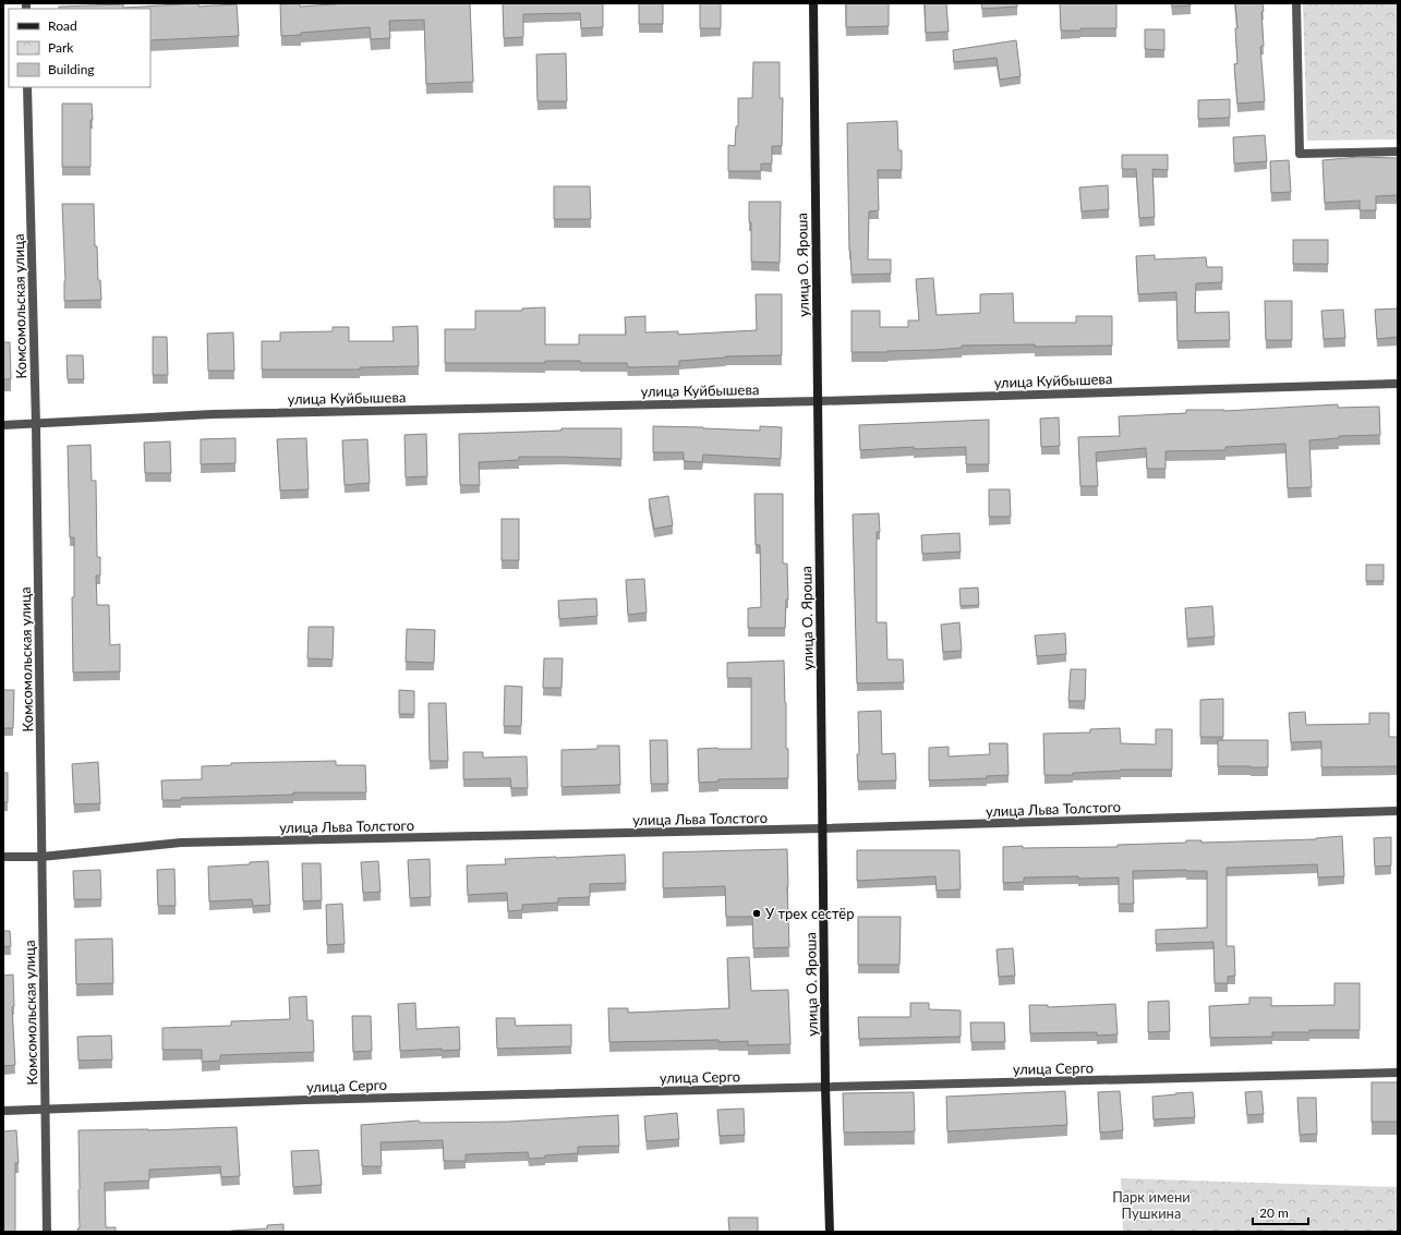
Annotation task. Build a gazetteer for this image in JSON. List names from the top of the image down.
{
  "streets": {
    "main road": ["улица О. Яроша"],
    "street": [
      "Комсомольская улица",
      "улица Куйбышева",
      "улица Льва Толстого",
      "улица Серго"
    ]
  },
  "crossings": [
    ["улица О. Яроша", "улица Куйбышева"],
    ["улица О. Яроша", "улица Льва Толстого"],
    ["улица О. Яроша", "улица Серго"],
    ["Комсомольская улица", "улица Куйбышева"],
    ["Комсомольская улица", "улица Льва Толстого"],
    ["Комсомольская улица", "улица Серго"]
  ],
  "parks": ["Парк имени Пушкина"],
  "places": ["У трех сестёр"],
  "legend": ["Road", "Park", "Building"],
  "scale_bar": "20 m"
}
